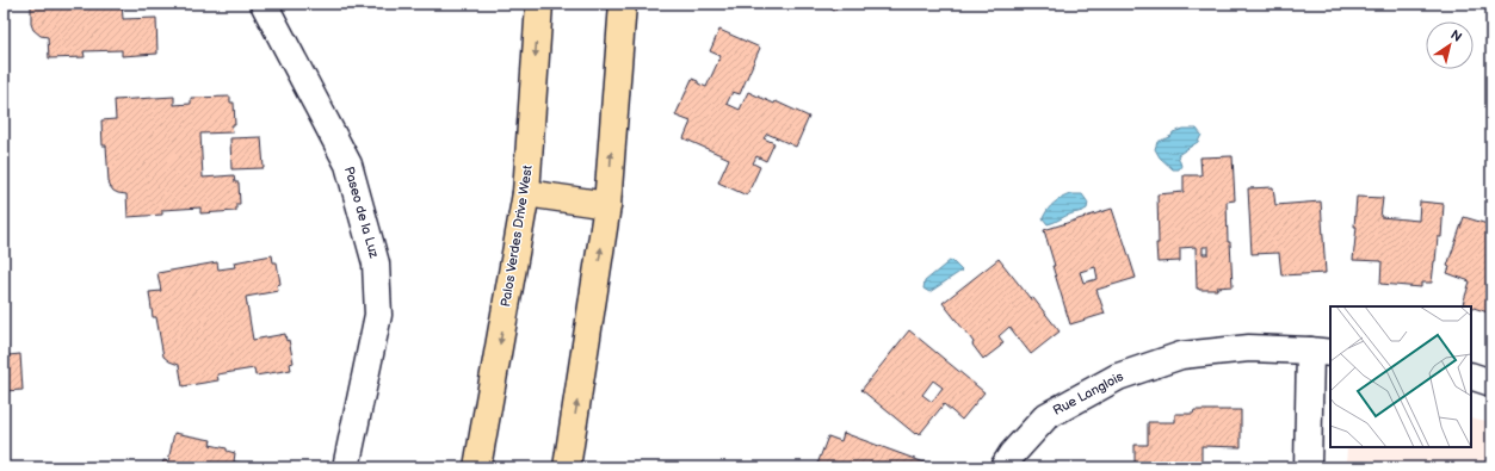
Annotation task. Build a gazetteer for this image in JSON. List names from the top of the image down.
{
  "streets": {
    "main road": ["Palos Verdes Drive West"],
    "street": ["Paseo de la Luz", "Rue Langlois"]
  },
  "north": "top right"
}
